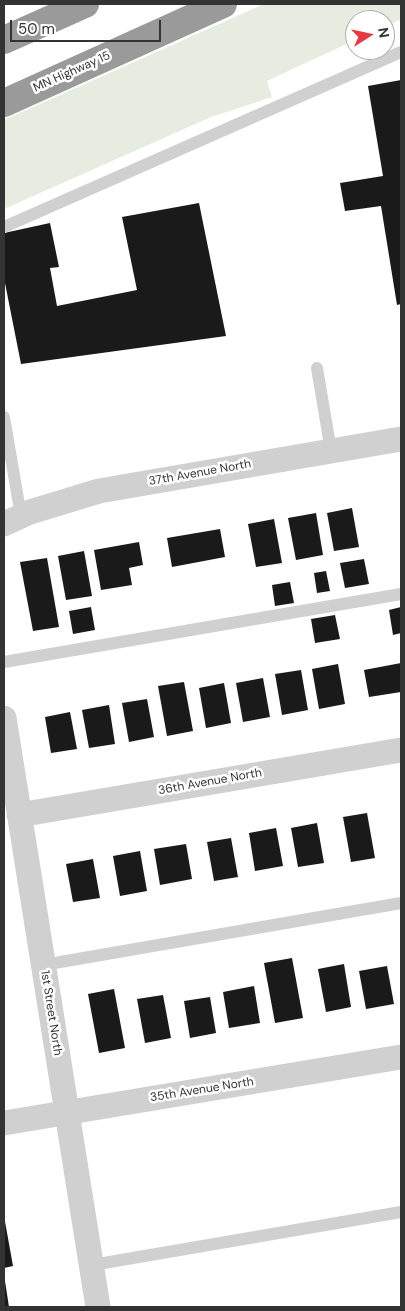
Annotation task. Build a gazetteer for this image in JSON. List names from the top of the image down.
{
  "streets": {
    "highway": ["MN Highway 15"],
    "street": [
      "37th Avenue North",
      "36th Avenue North",
      "1st Street North",
      "35th Avenue North"
    ]
  },
  "crossings": [
    ["36th Avenue North", "1st Street North"],
    ["1st Street North", "35th Avenue North"]
  ],
  "scale_bar": "50 m",
  "north": "right"
}
